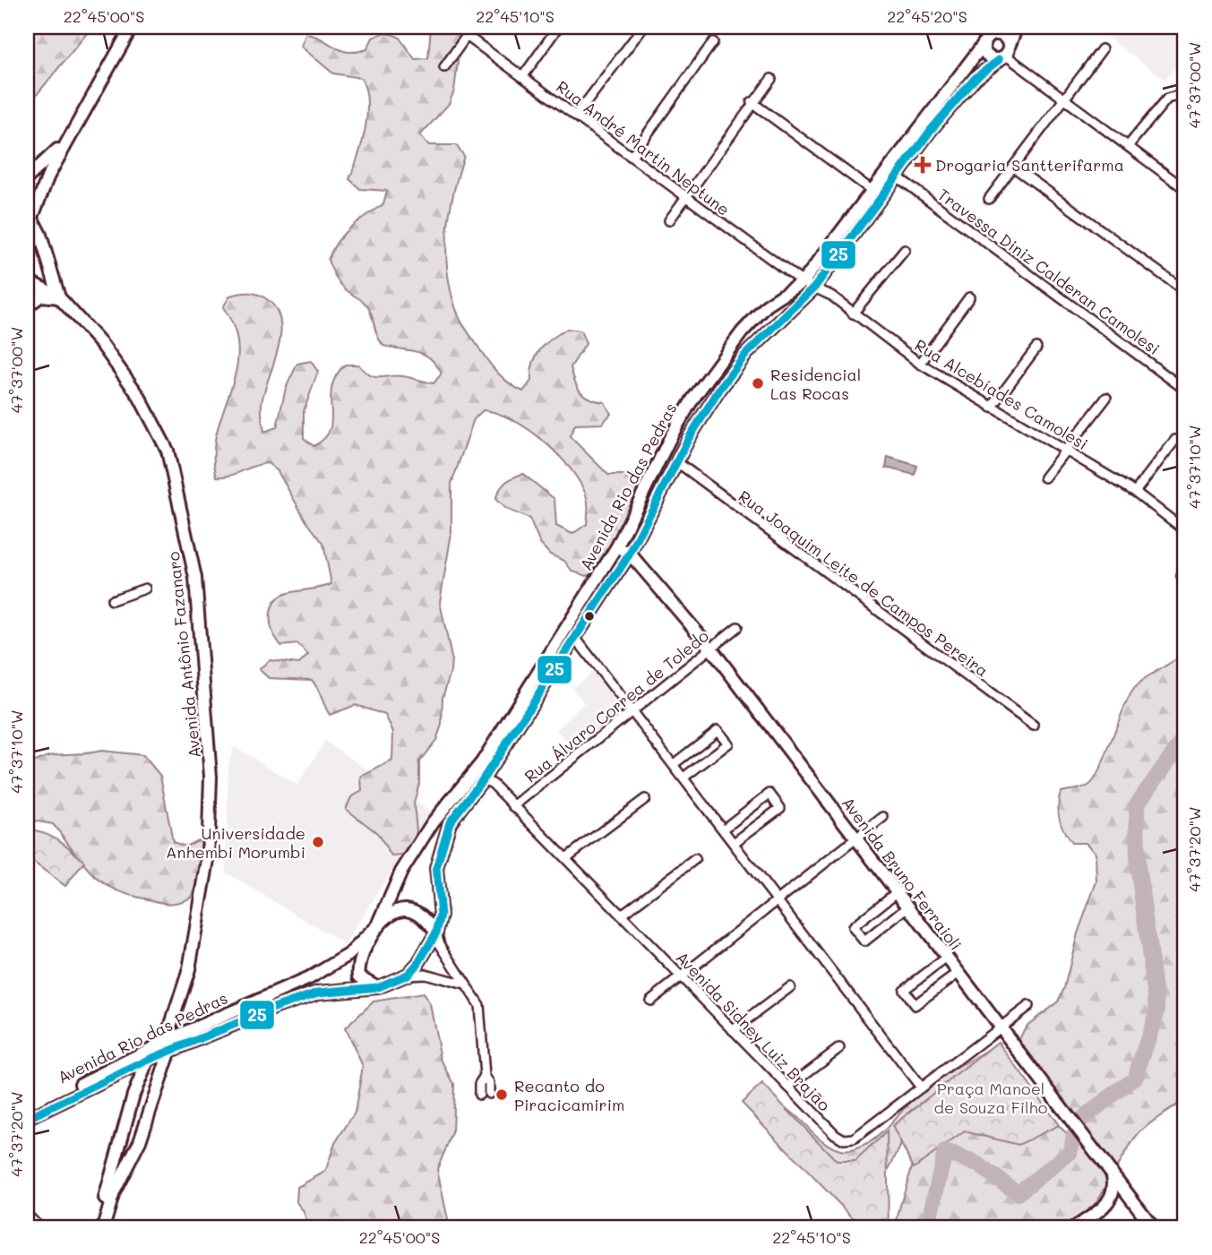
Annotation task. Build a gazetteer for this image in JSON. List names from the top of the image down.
{
  "streets": {
    "street": [
      "Rua André Martin Neptune",
      "Travessa Diniz Calderan Camolesi",
      "Rua Alcebíades Camolesi",
      "Avenida Rio das Pedras",
      "Rua Joaquim Leite de Campos Pereira",
      "Avenida Antônio Fazanaro",
      "Rua Álvaro Correa de Toledo",
      "Avenida Bruno Ferraioli",
      "Avenida Sidney Luiz Brajão"
    ]
  },
  "crossings": [
    ["Rua André Martin Neptune", "Rua Alcebíades Camolesi"],
    ["Rua André Martin Neptune", "Avenida Rio das Pedras"],
    ["Travessa Diniz Calderan Camolesi", "Avenida Rio das Pedras"],
    ["Rua Alcebíades Camolesi", "Avenida Rio das Pedras"],
    ["Avenida Rio das Pedras", "Rua Joaquim Leite de Campos Pereira"],
    ["Avenida Rio das Pedras", "Avenida Antônio Fazanaro"],
    ["Avenida Rio das Pedras", "Avenida Bruno Ferraioli"],
    ["Avenida Rio das Pedras", "Avenida Sidney Luiz Brajão"],
    ["Rua Álvaro Correa de Toledo", "Avenida Bruno Ferraioli"],
    ["Rua Álvaro Correa de Toledo", "Avenida Sidney Luiz Brajão"],
    ["Avenida Bruno Ferraioli", "Avenida Sidney Luiz Brajão"]
  ],
  "parks": ["Praça Manoel de Souza Filho"],
  "places": {
    "health": ["Drogaria Santterifarma"],
    "other": ["Residencial Las Rocas", "Universidade Anhembi Morumbi", "Recanto do Piracicamirim"]
  },
  "lines": ["transit line 25"],
  "coordinates": [
    "22°45'00\"S",
    "22°45'10\"S",
    "22°45'20\"S",
    "47°37'00\"W",
    "47°37'10\"W",
    "47°37'20\"W"
  ]
}
